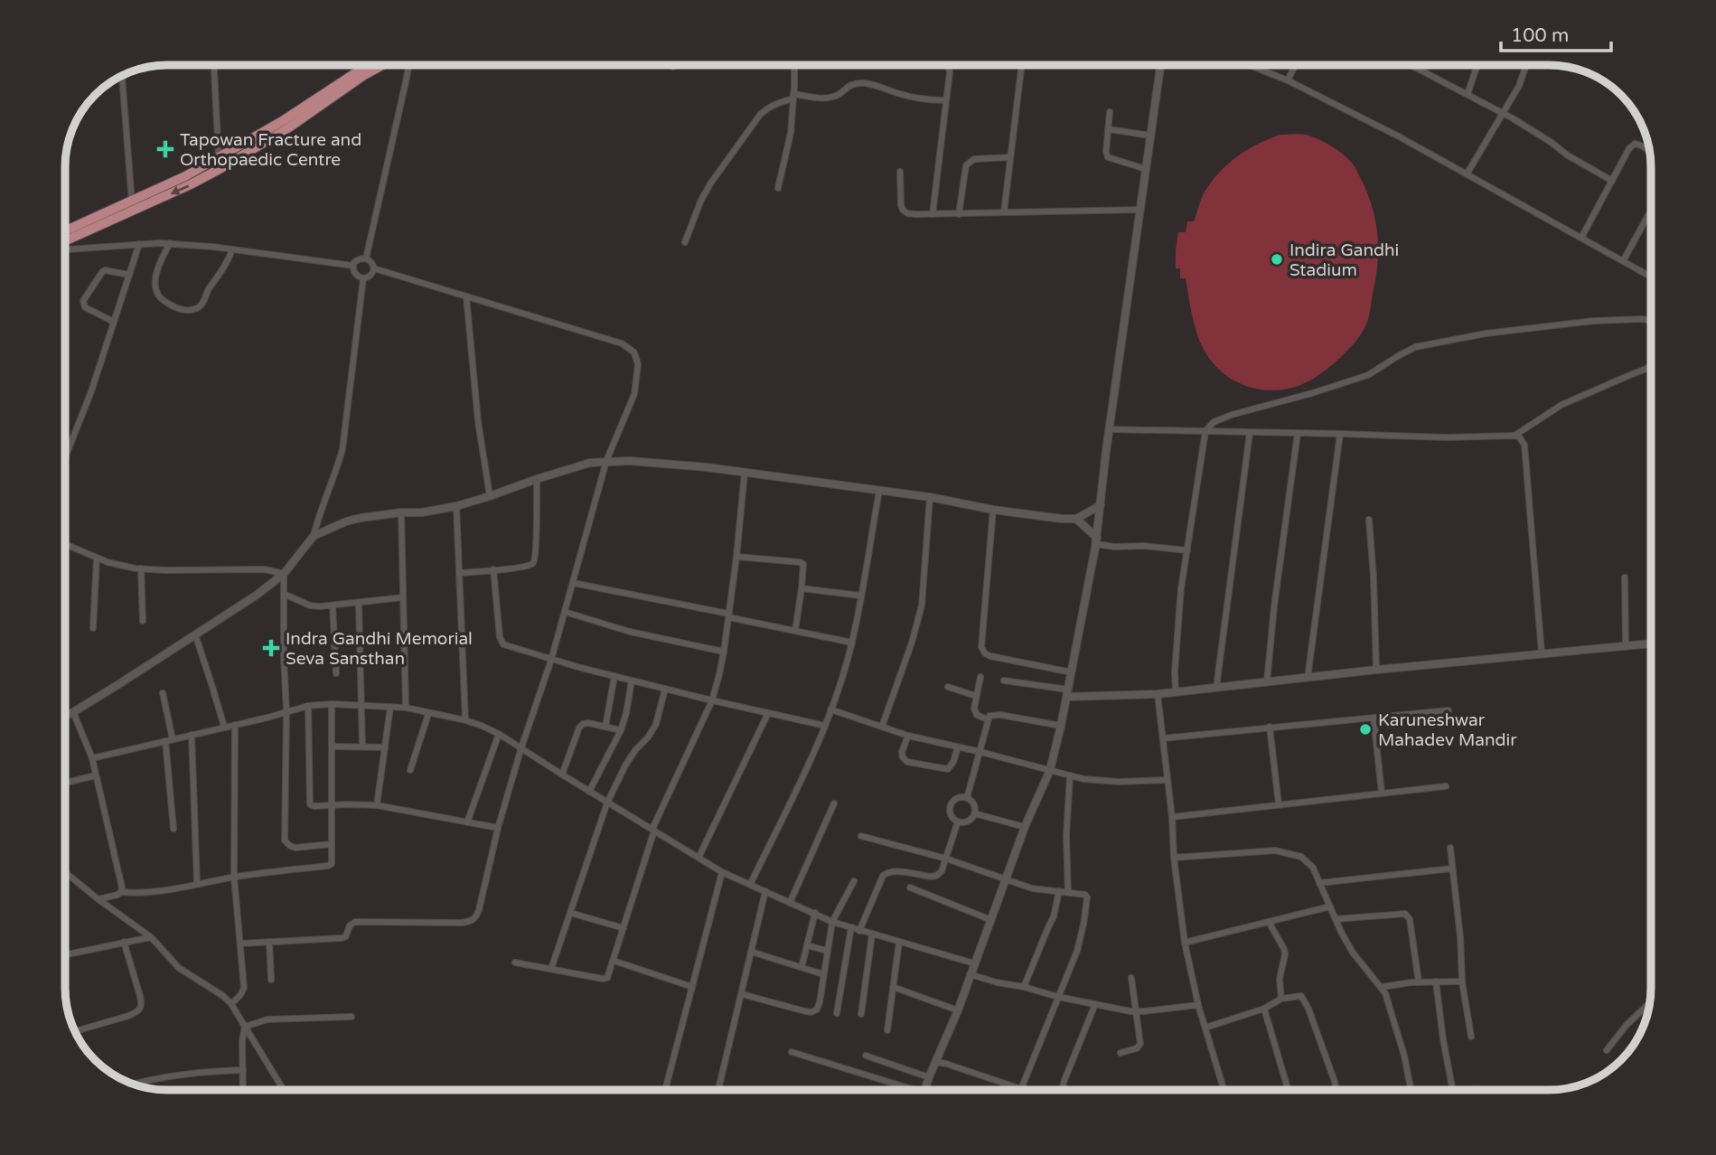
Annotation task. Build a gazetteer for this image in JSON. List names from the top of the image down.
{
  "places": {
    "health": ["Tapowan Fracture and Orthopaedic Centre", "Indra Gandhi Memorial Seva Sansthan"],
    "other": ["Indira Gandhi Stadium", "Karuneshwar Mahadev Mandir"]
  },
  "scale_bar": "100 m"
}
